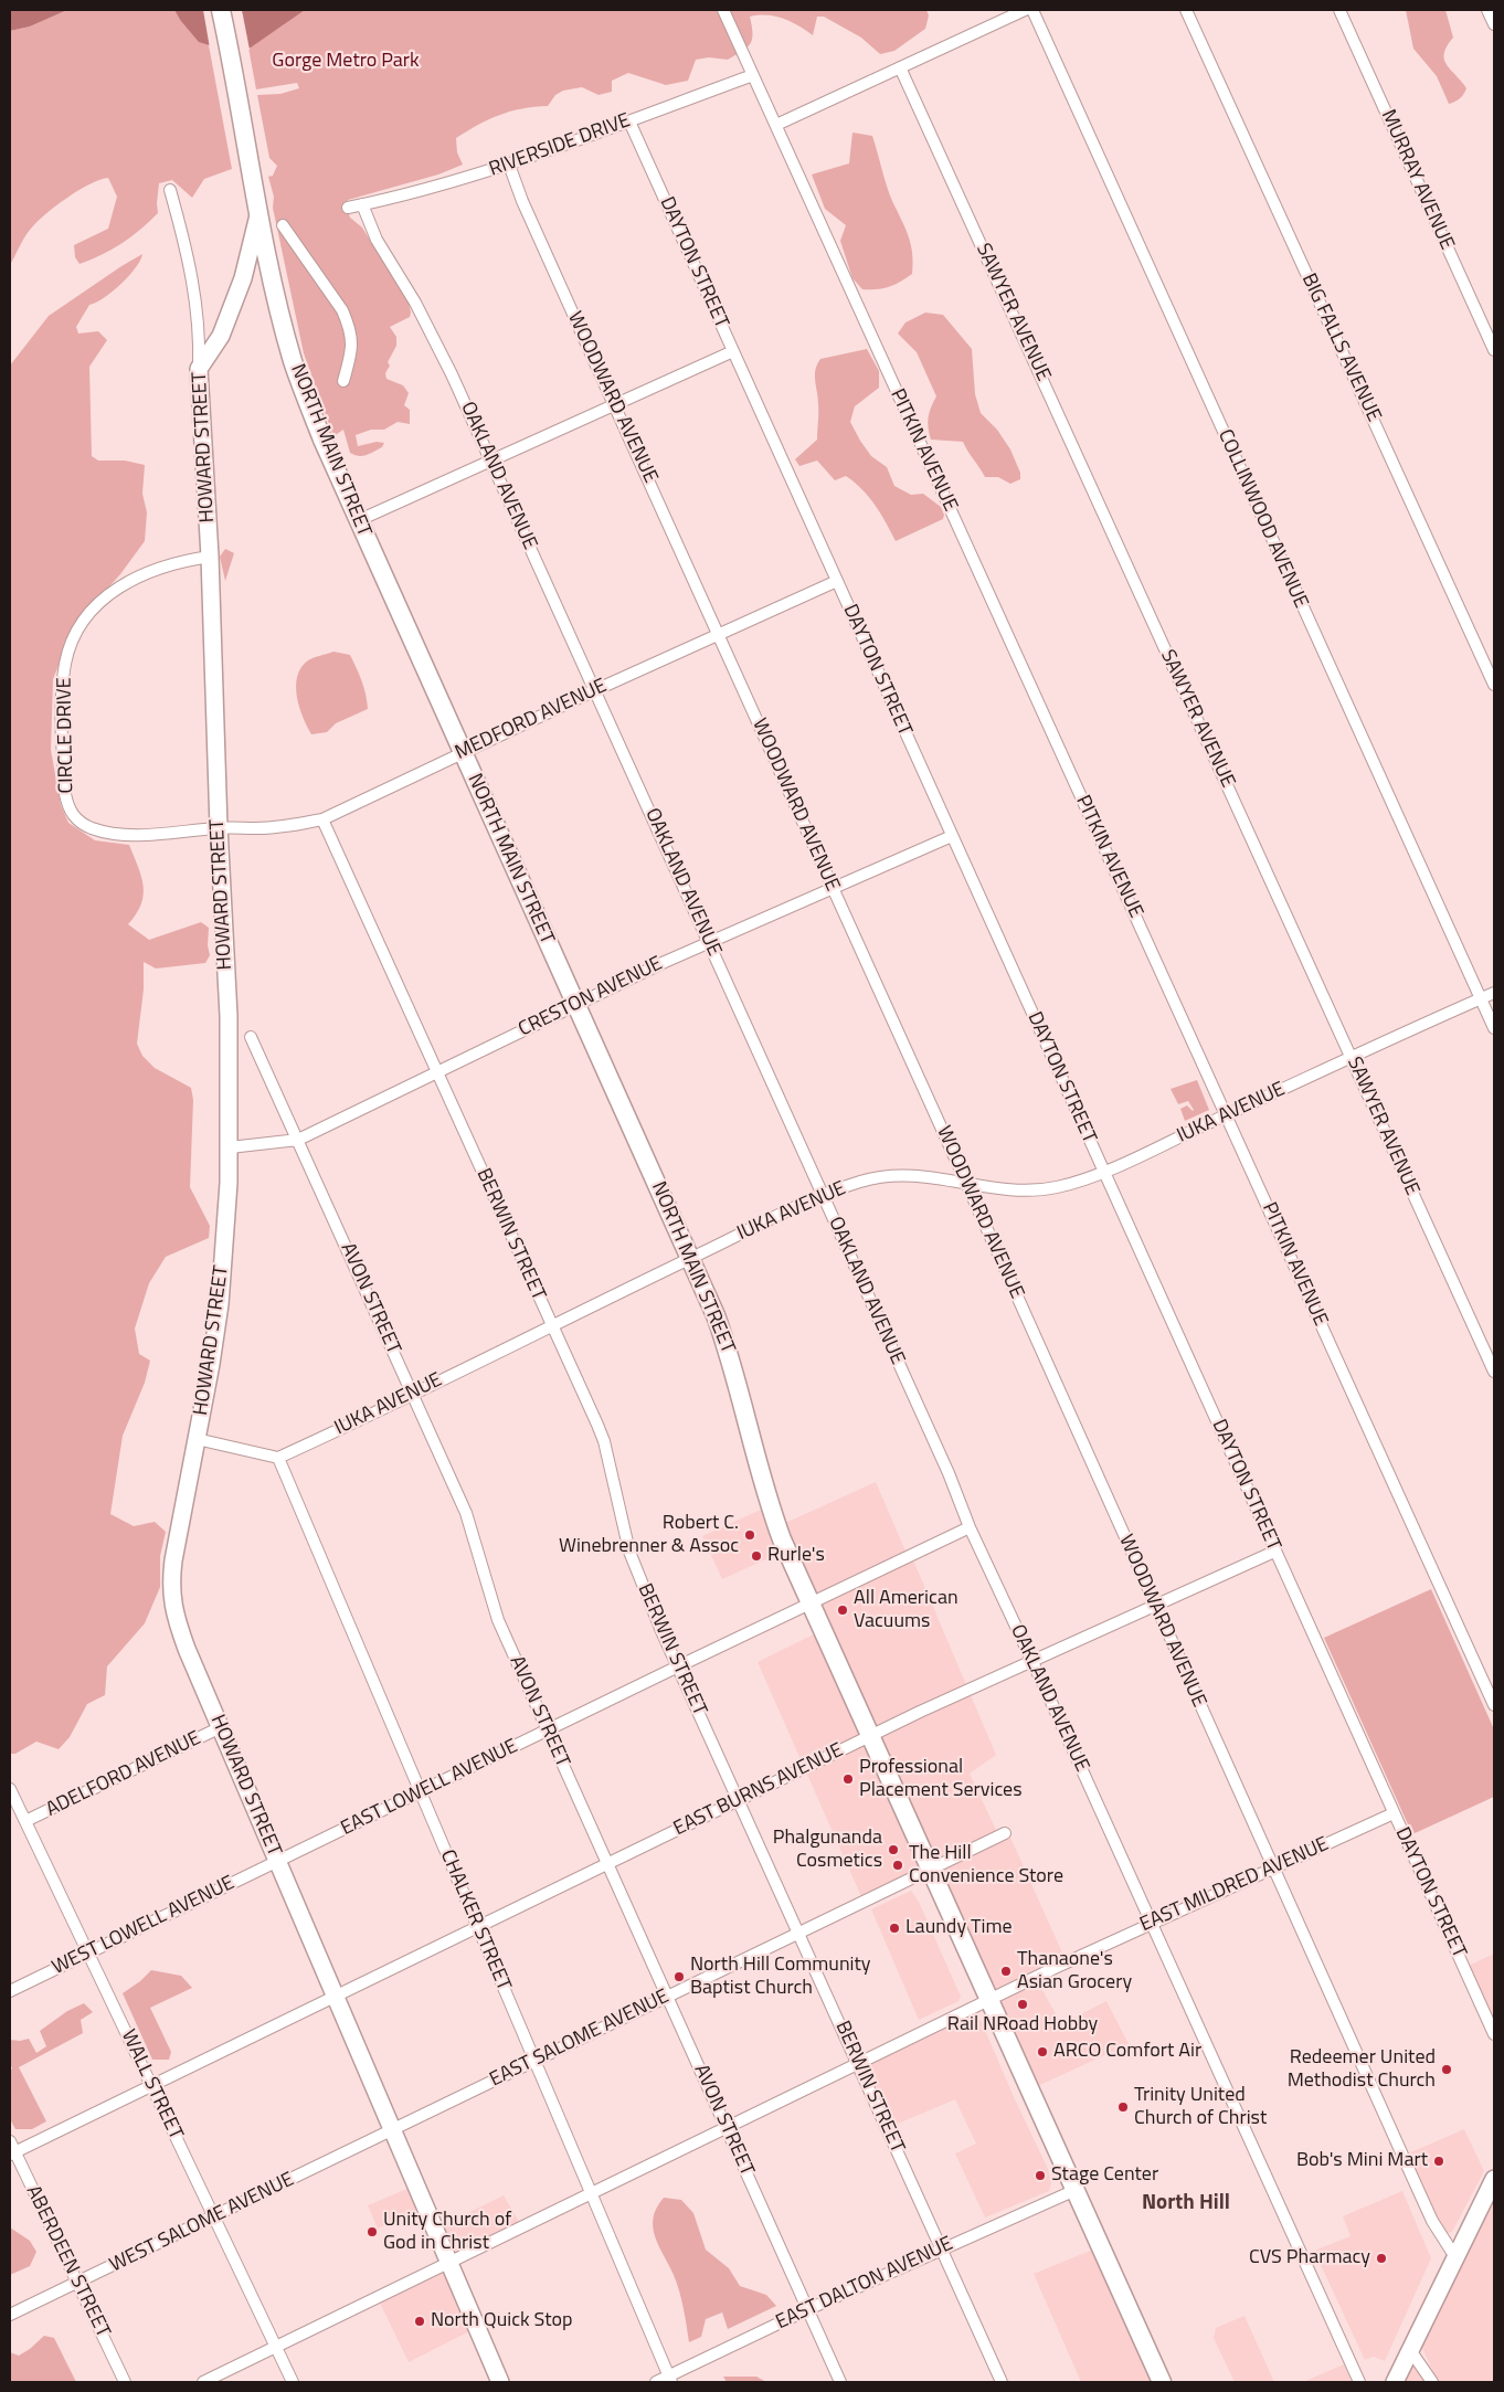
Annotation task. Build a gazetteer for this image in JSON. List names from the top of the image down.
{
  "streets": {
    "main road": ["HOWARD STREET", "NORTH MAIN STREET"],
    "street": [
      "RIVERSIDE DRIVE",
      "MURRAY AVENUE",
      "DAYTON STREET",
      "SAWYER AVENUE",
      "BIG FALLS AVENUE",
      "WOODWARD AVENUE",
      "PITKIN AVENUE",
      "OAKLAND AVENUE",
      "COLLINWOOD AVENUE",
      "MEDFORD AVENUE",
      "CIRCLE DRIVE",
      "CRESTON AVENUE",
      "IUKA AVENUE",
      "BERWIN STREET",
      "AVON STREET",
      "ADELFORD AVENUE",
      "EAST LOWELL AVENUE",
      "EAST BURNS AVENUE",
      "EAST MILDRED AVENUE",
      "CHALKER STREET",
      "WEST LOWELL AVENUE",
      "EAST SALOME AVENUE",
      "WALL STREET",
      "WEST SALOME AVENUE",
      "ABERDEEN STREET",
      "EAST DALTON AVENUE"
    ]
  },
  "crossings": [
    ["RIVERSIDE DRIVE", "DAYTON STREET"],
    ["RIVERSIDE DRIVE", "WOODWARD AVENUE"],
    ["RIVERSIDE DRIVE", "PITKIN AVENUE"],
    ["RIVERSIDE DRIVE", "OAKLAND AVENUE"],
    ["DAYTON STREET", "MEDFORD AVENUE"],
    ["DAYTON STREET", "CRESTON AVENUE"],
    ["DAYTON STREET", "IUKA AVENUE"],
    ["DAYTON STREET", "EAST BURNS AVENUE"],
    ["DAYTON STREET", "EAST MILDRED AVENUE"],
    ["SAWYER AVENUE", "IUKA AVENUE"],
    ["WOODWARD AVENUE", "MEDFORD AVENUE"],
    ["WOODWARD AVENUE", "CRESTON AVENUE"],
    ["WOODWARD AVENUE", "IUKA AVENUE"],
    ["WOODWARD AVENUE", "EAST BURNS AVENUE"],
    ["WOODWARD AVENUE", "EAST MILDRED AVENUE"],
    ["HOWARD STREET", "MEDFORD AVENUE"],
    ["HOWARD STREET", "CIRCLE DRIVE"],
    ["HOWARD STREET", "CRESTON AVENUE"],
    ["HOWARD STREET", "ADELFORD AVENUE"],
    ["HOWARD STREET", "EAST LOWELL AVENUE"],
    ["HOWARD STREET", "EAST BURNS AVENUE"],
    ["HOWARD STREET", "EAST MILDRED AVENUE"],
    ["HOWARD STREET", "WEST LOWELL AVENUE"],
    ["HOWARD STREET", "EAST SALOME AVENUE"],
    ["HOWARD STREET", "WEST SALOME AVENUE"],
    ["NORTH MAIN STREET", "MEDFORD AVENUE"],
    ["NORTH MAIN STREET", "CRESTON AVENUE"],
    ["NORTH MAIN STREET", "IUKA AVENUE"],
    ["NORTH MAIN STREET", "EAST LOWELL AVENUE"],
    ["NORTH MAIN STREET", "EAST BURNS AVENUE"],
    ["NORTH MAIN STREET", "EAST MILDRED AVENUE"],
    ["NORTH MAIN STREET", "EAST SALOME AVENUE"],
    ["NORTH MAIN STREET", "EAST DALTON AVENUE"],
    ["PITKIN AVENUE", "IUKA AVENUE"],
    ["OAKLAND AVENUE", "MEDFORD AVENUE"],
    ["OAKLAND AVENUE", "CRESTON AVENUE"],
    ["OAKLAND AVENUE", "IUKA AVENUE"],
    ["OAKLAND AVENUE", "EAST LOWELL AVENUE"],
    ["OAKLAND AVENUE", "EAST BURNS AVENUE"],
    ["OAKLAND AVENUE", "EAST MILDRED AVENUE"],
    ["COLLINWOOD AVENUE", "IUKA AVENUE"],
    ["MEDFORD AVENUE", "CIRCLE DRIVE"],
    ["MEDFORD AVENUE", "BERWIN STREET"],
    ["CRESTON AVENUE", "BERWIN STREET"],
    ["CRESTON AVENUE", "AVON STREET"],
    ["IUKA AVENUE", "BERWIN STREET"],
    ["IUKA AVENUE", "AVON STREET"],
    ["IUKA AVENUE", "CHALKER STREET"],
    ["BERWIN STREET", "EAST LOWELL AVENUE"],
    ["BERWIN STREET", "EAST BURNS AVENUE"],
    ["BERWIN STREET", "EAST MILDRED AVENUE"],
    ["BERWIN STREET", "EAST SALOME AVENUE"],
    ["BERWIN STREET", "EAST DALTON AVENUE"],
    ["AVON STREET", "EAST LOWELL AVENUE"],
    ["AVON STREET", "EAST BURNS AVENUE"],
    ["AVON STREET", "EAST MILDRED AVENUE"],
    ["AVON STREET", "EAST SALOME AVENUE"],
    ["AVON STREET", "EAST DALTON AVENUE"],
    ["ADELFORD AVENUE", "WALL STREET"],
    ["EAST LOWELL AVENUE", "CHALKER STREET"],
    ["EAST LOWELL AVENUE", "WEST LOWELL AVENUE"],
    ["EAST BURNS AVENUE", "CHALKER STREET"],
    ["EAST BURNS AVENUE", "WALL STREET"],
    ["EAST BURNS AVENUE", "ABERDEEN STREET"],
    ["EAST MILDRED AVENUE", "CHALKER STREET"],
    ["EAST MILDRED AVENUE", "WALL STREET"],
    ["CHALKER STREET", "EAST SALOME AVENUE"],
    ["CHALKER STREET", "EAST DALTON AVENUE"],
    ["WEST LOWELL AVENUE", "WALL STREET"],
    ["EAST SALOME AVENUE", "WEST SALOME AVENUE"],
    ["WALL STREET", "WEST SALOME AVENUE"],
    ["WEST SALOME AVENUE", "ABERDEEN STREET"]
  ],
  "districts": ["North Hill"],
  "parks": ["Gorge Metro Park"],
  "places": [
    "Robert C. Winebrenner & Assoc",
    "Rurle's",
    "All American Vacuums",
    "Professional Placement Services",
    "Phalgunanda Cosmetics",
    "The Hill Convenience Store",
    "Laundy Time",
    "Thanaone's Asian Grocery",
    "North Hill Community Baptist Church",
    "Rail NRoad Hobby",
    "ARCO Comfort Air",
    "Redeemer United Methodist Church",
    "Trinity United Church of Christ",
    "Bob's Mini Mart",
    "Stage Center",
    "Unity Church of God in Christ",
    "CVS Pharmacy",
    "North Quick Stop"
  ]
}
